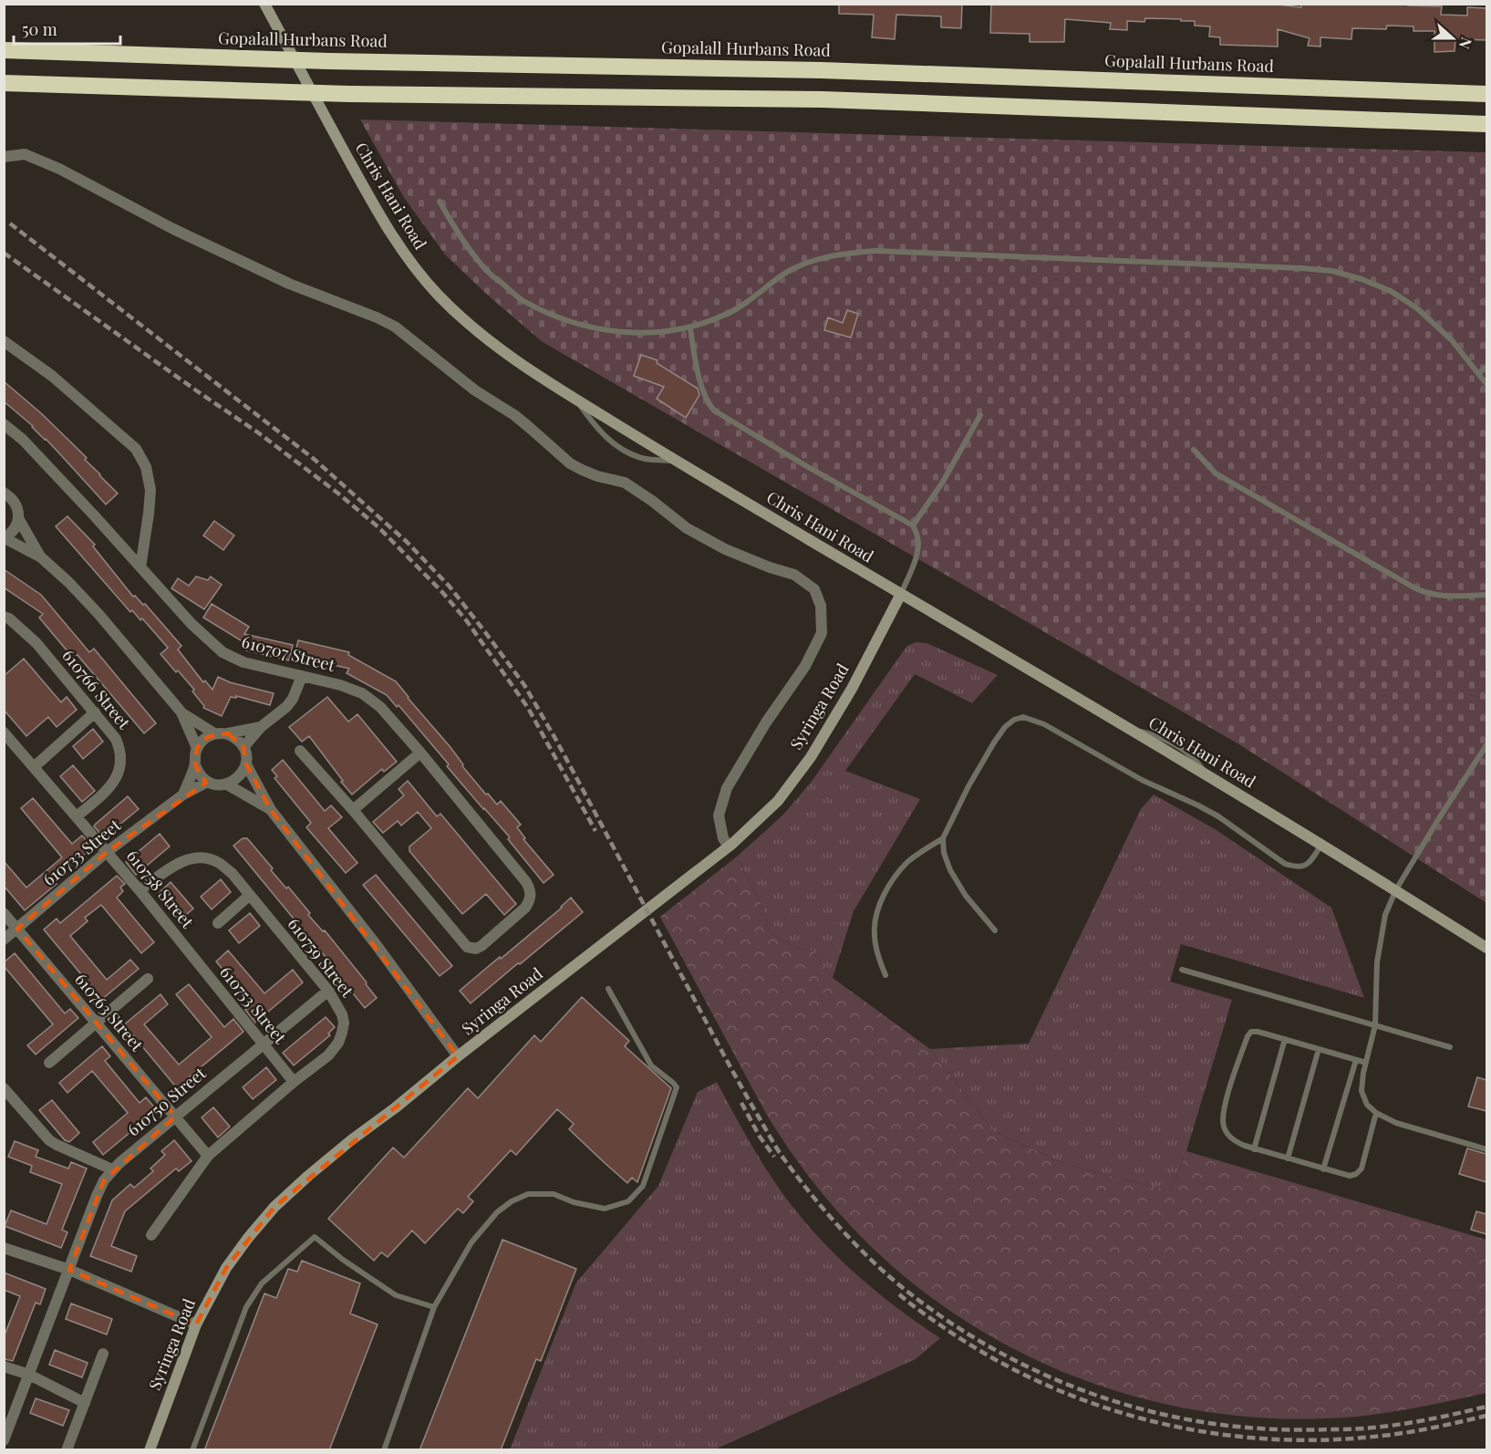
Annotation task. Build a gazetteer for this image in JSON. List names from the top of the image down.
{
  "streets": {
    "highway": ["Gopalall Hurbans Road"],
    "street": [
      "Chris Hani Road",
      "610707 Street",
      "610766 Street",
      "Syringa Road",
      "610733 Street",
      "610758 Street",
      "610759 Street",
      "610753 Street",
      "610763 Street",
      "610750 Street"
    ]
  },
  "crossings": [
    ["Chris Hani Road", "Syringa Road"],
    ["610766 Street", "610758 Street"],
    ["610733 Street", "610758 Street"],
    ["610733 Street", "610763 Street"],
    ["610758 Street", "610759 Street"],
    ["610758 Street", "610753 Street"],
    ["610759 Street", "610753 Street"],
    ["610759 Street", "610763 Street"],
    ["610759 Street", "610750 Street"],
    ["610753 Street", "610750 Street"],
    ["610763 Street", "610750 Street"]
  ],
  "scale_bar": "50 m",
  "north": "right"
}
